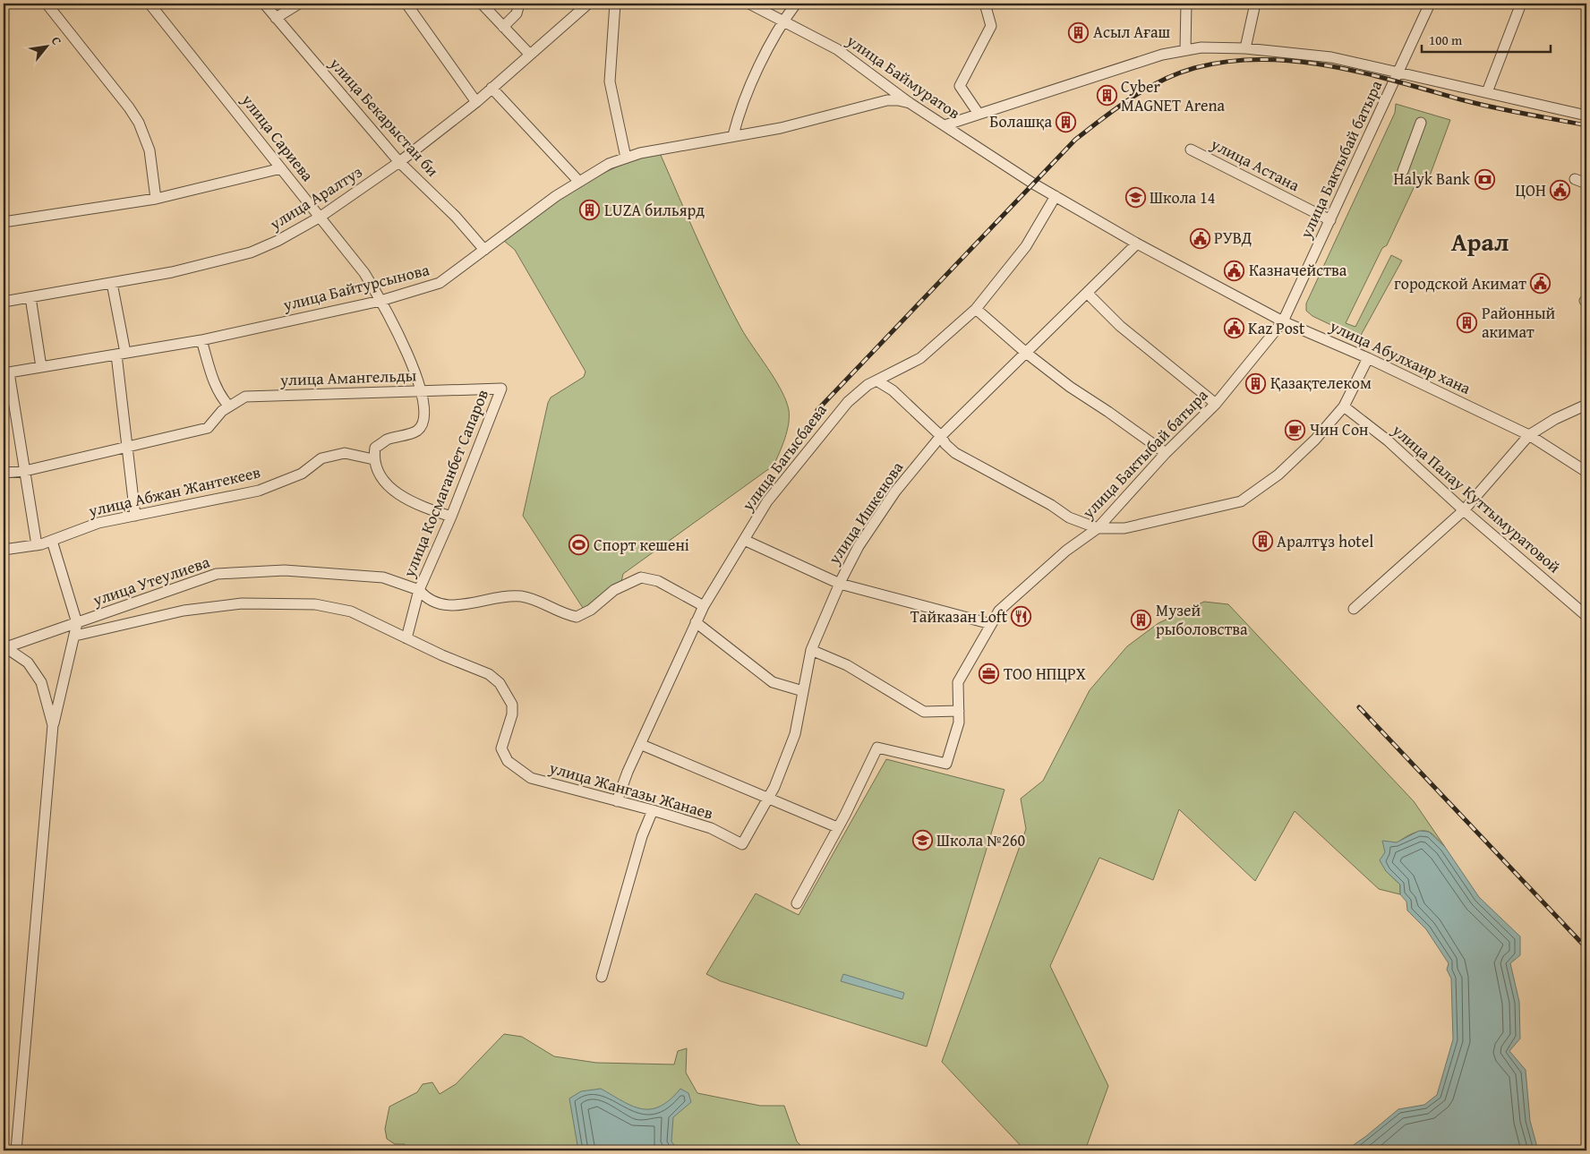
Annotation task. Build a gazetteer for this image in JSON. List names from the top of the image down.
{
  "streets": {
    "street": [
      "улица Баймуратов",
      "улица Бекарыстан би",
      "улица Сариева",
      "улица Бактыбай батыра",
      "улица Астана",
      "улица Аралтуз",
      "улица Байтурсынова",
      "улица Абулхаир хана",
      "улица Амангельды",
      "улица Багысбаева",
      "улица Космаганбет Сапаров",
      "улица Абжан Жантекеев",
      "улица Палау Куттымуратовой",
      "улица Ишкенова",
      "улица Утеулиева",
      "улица Жангазы Жанаев"
    ]
  },
  "crossings": [
    ["улица Баймуратов", "улица Байтурсынова"],
    ["улица Баймуратов", "улица Абулхаир хана"],
    ["улица Бекарыстан би", "улица Аралтуз"],
    ["улица Бекарыстан би", "улица Байтурсынова"],
    ["улица Сариева", "улица Аралтуз"],
    ["улица Сариева", "улица Байтурсынова"],
    ["улица Сариева", "улица Амангельды"],
    ["улица Сариева", "улица Абжан Жантекеев"],
    ["улица Бактыбай батыра", "улица Астана"],
    ["улица Бактыбай батыра", "улица Абулхаир хана"],
    ["улица Абулхаир хана", "улица Багысбаева"],
    ["улица Абулхаир хана", "улица Ишкенова"],
    ["улица Амангельды", "улица Космаганбет Сапаров"],
    ["улица Багысбаева", "улица Утеулиева"],
    ["улица Багысбаева", "улица Жангазы Жанаев"],
    ["улица Космаганбет Сапаров", "улица Утеулиева"],
    ["улица Космаганбет Сапаров", "улица Жангазы Жанаев"],
    ["улица Ишкенова", "улица Жангазы Жанаев"]
  ],
  "districts": ["Арал"],
  "places": {
    "building": [
      "Асыл Ағаш",
      "Cyber MAGNET Arena",
      "Болашқа",
      "LUZA бильярд",
      "Районный акимат",
      "Қазақтелеком",
      "Аралтұз hotel",
      "Музей рыболовства"
    ],
    "bank": ["Halyk Bank"],
    "public building": [
      "ЦОН",
      "РУВД",
      "Казначейства",
      "городской Акимат",
      "Kaz Post"
    ],
    "school or university": ["Школа 14", "Школа №260"],
    "cafe": ["Чин Сон"],
    "sports": ["Спорт кешені"],
    "restaurant": ["Тайказан Loft"],
    "office": ["ТОО НПЦРХ"]
  },
  "scale_bar": "100 m",
  "north": "top right"
}
